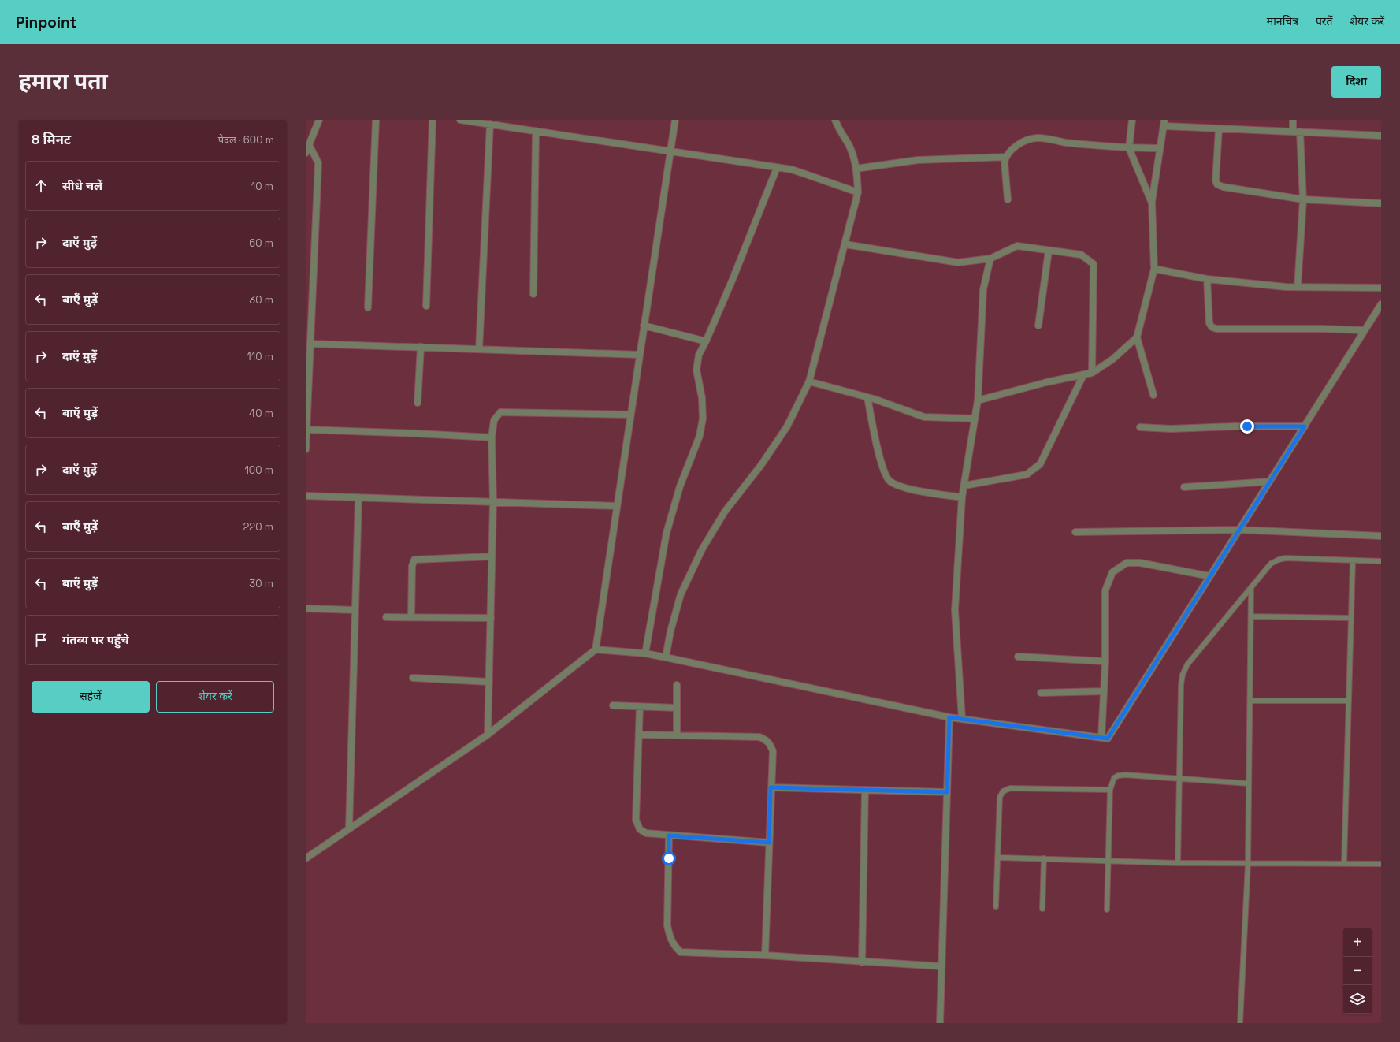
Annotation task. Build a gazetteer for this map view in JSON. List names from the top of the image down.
{
  "page": {
    "header": "Pinpoint",
    "nav": ["मानचित्र", "परतें", "शेयर करें"],
    "buttons": [
      "दिशा",
      ["सहेजें", "शेयर करें"]
    ],
    "title": "हमारा पता",
    "heading": ["8 मिनट", "पैदल · 600 m"],
    "list": [
      ["सीधे चलें", "10 m"],
      ["दाएँ मुड़ें", "60 m"],
      ["बाएँ मुड़ें", "30 m"],
      ["दाएँ मुड़ें", "110 m"],
      ["बाएँ मुड़ें", "40 m"],
      ["दाएँ मुड़ें", "100 m"],
      ["बाएँ मुड़ें", "220 m"],
      ["बाएँ मुड़ें", "30 m"],
      "गंतव्य पर पहुँचे"
    ],
    "map_buttons": ["+", "−"]
  }
}
